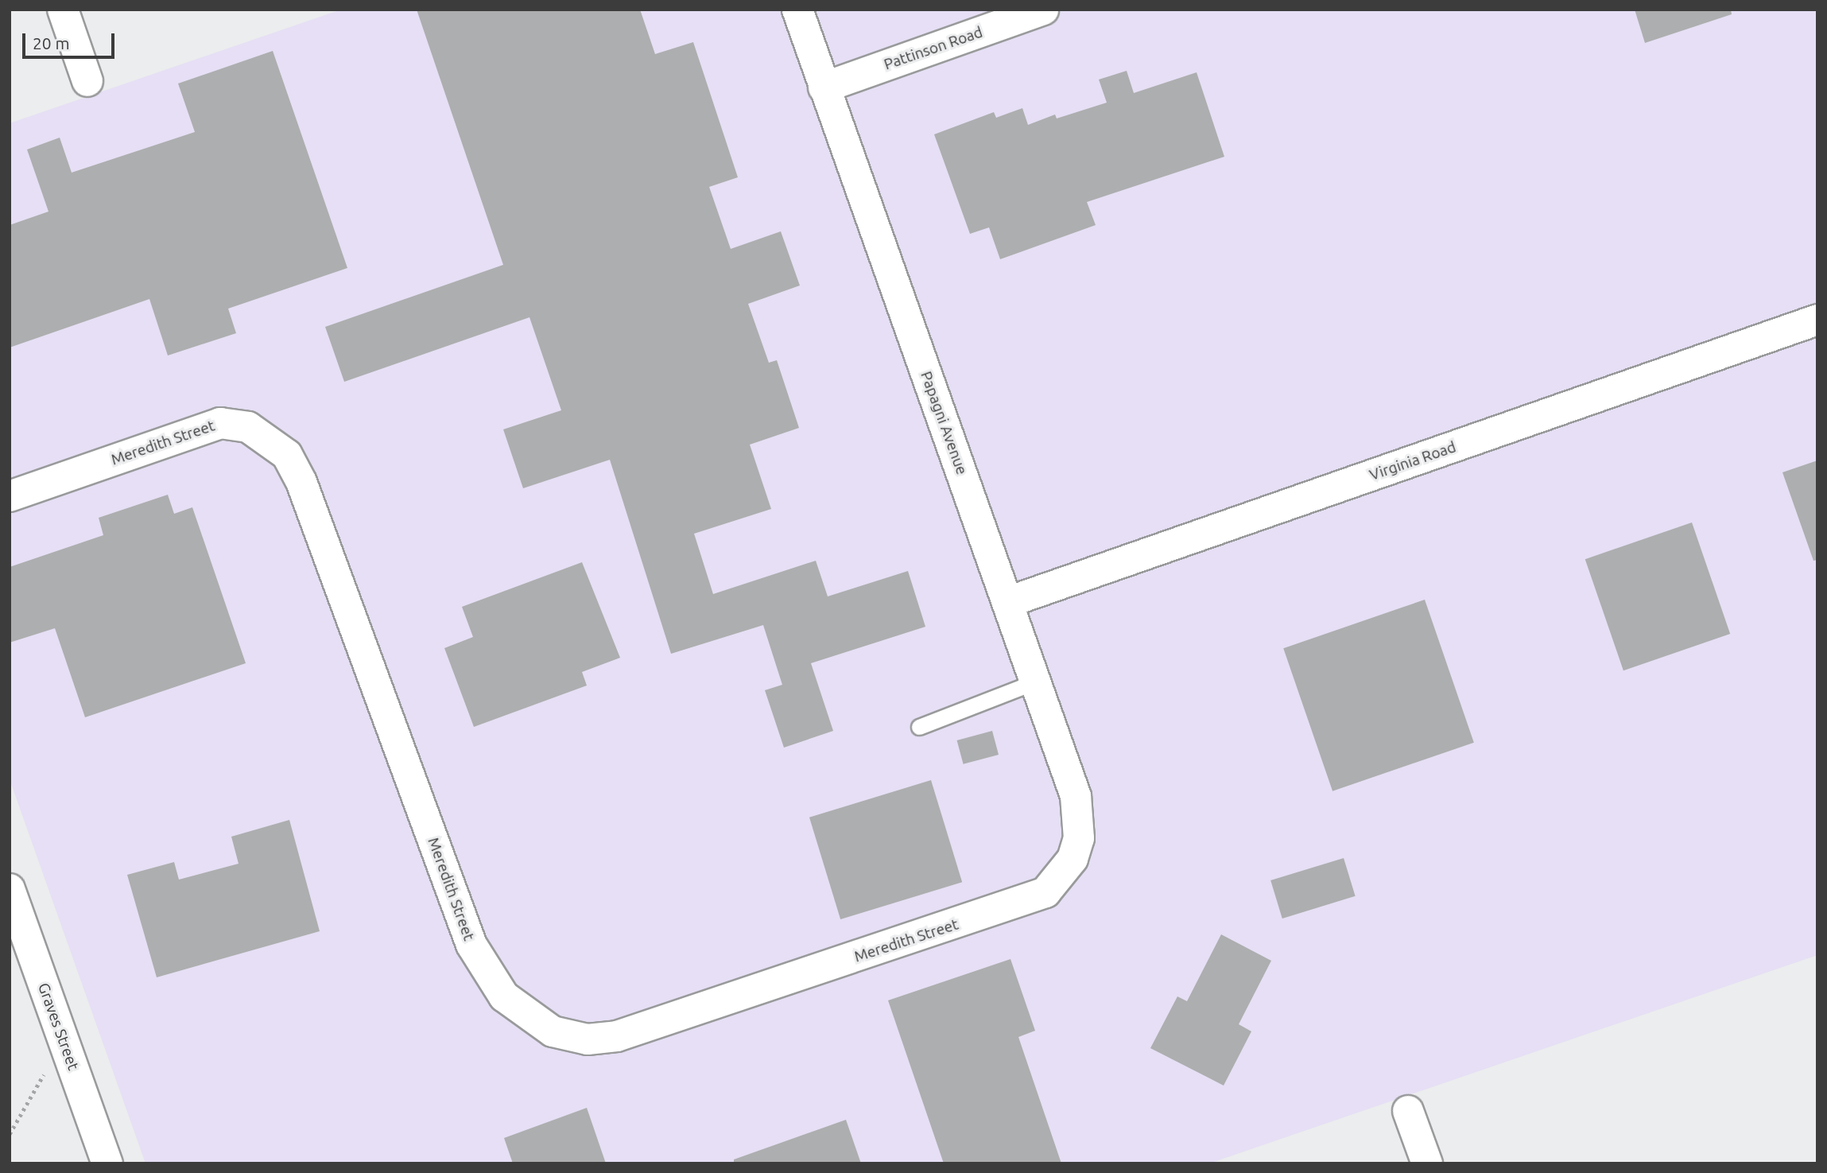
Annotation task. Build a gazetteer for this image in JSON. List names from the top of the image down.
{
  "streets": {
    "street": [
      "Pattinson Road",
      "Papagni Avenue",
      "Meredith Street",
      "Virginia Road",
      "Graves Street"
    ]
  },
  "crossings": [
    ["Pattinson Road", "Papagni Avenue"],
    ["Papagni Avenue", "Meredith Street"],
    ["Papagni Avenue", "Virginia Road"]
  ],
  "scale_bar": "20 m"
}
